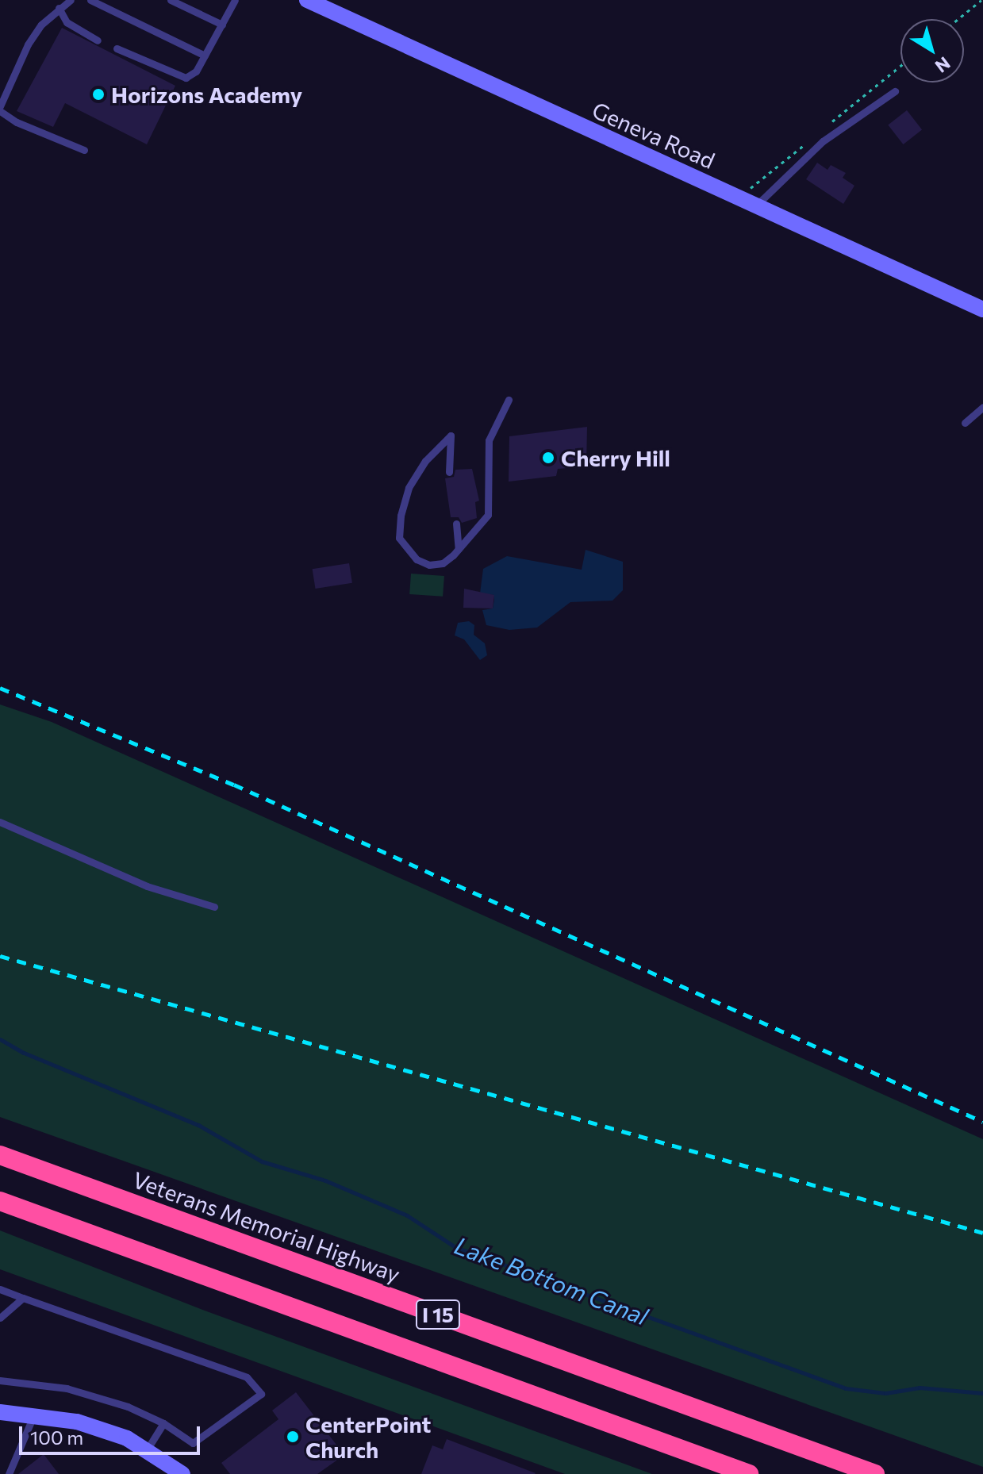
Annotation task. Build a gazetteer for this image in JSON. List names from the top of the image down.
{
  "streets": {
    "highway": ["Veterans Memorial Highway", "I 15"],
    "main road": ["Geneva Road"]
  },
  "water": ["Lake Bottom Canal"],
  "places": ["Horizons Academy", "Cherry Hill", "CenterPoint Church"],
  "scale_bar": "100 m",
  "north": "bottom right"
}
